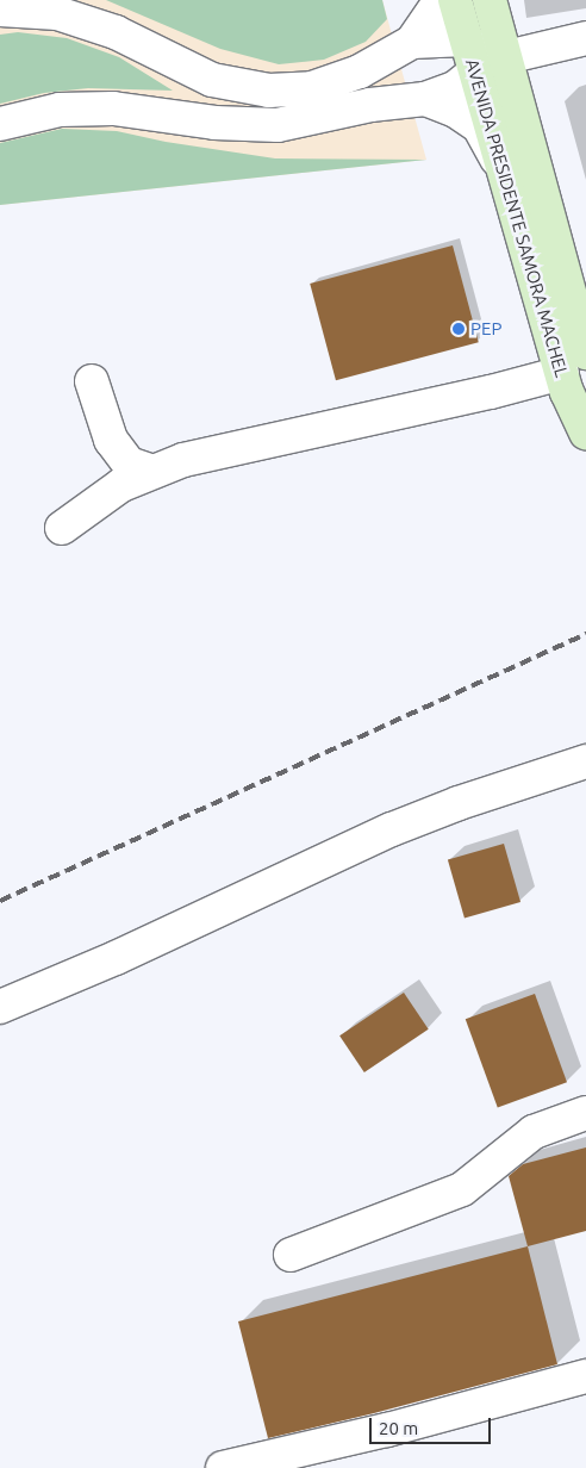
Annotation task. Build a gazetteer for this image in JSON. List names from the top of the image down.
{
  "streets": {
    "main road": ["AVENIDA PRESIDENTE SAMORA MACHEL"]
  },
  "places": ["PEP"],
  "scale_bar": "20 m"
}
